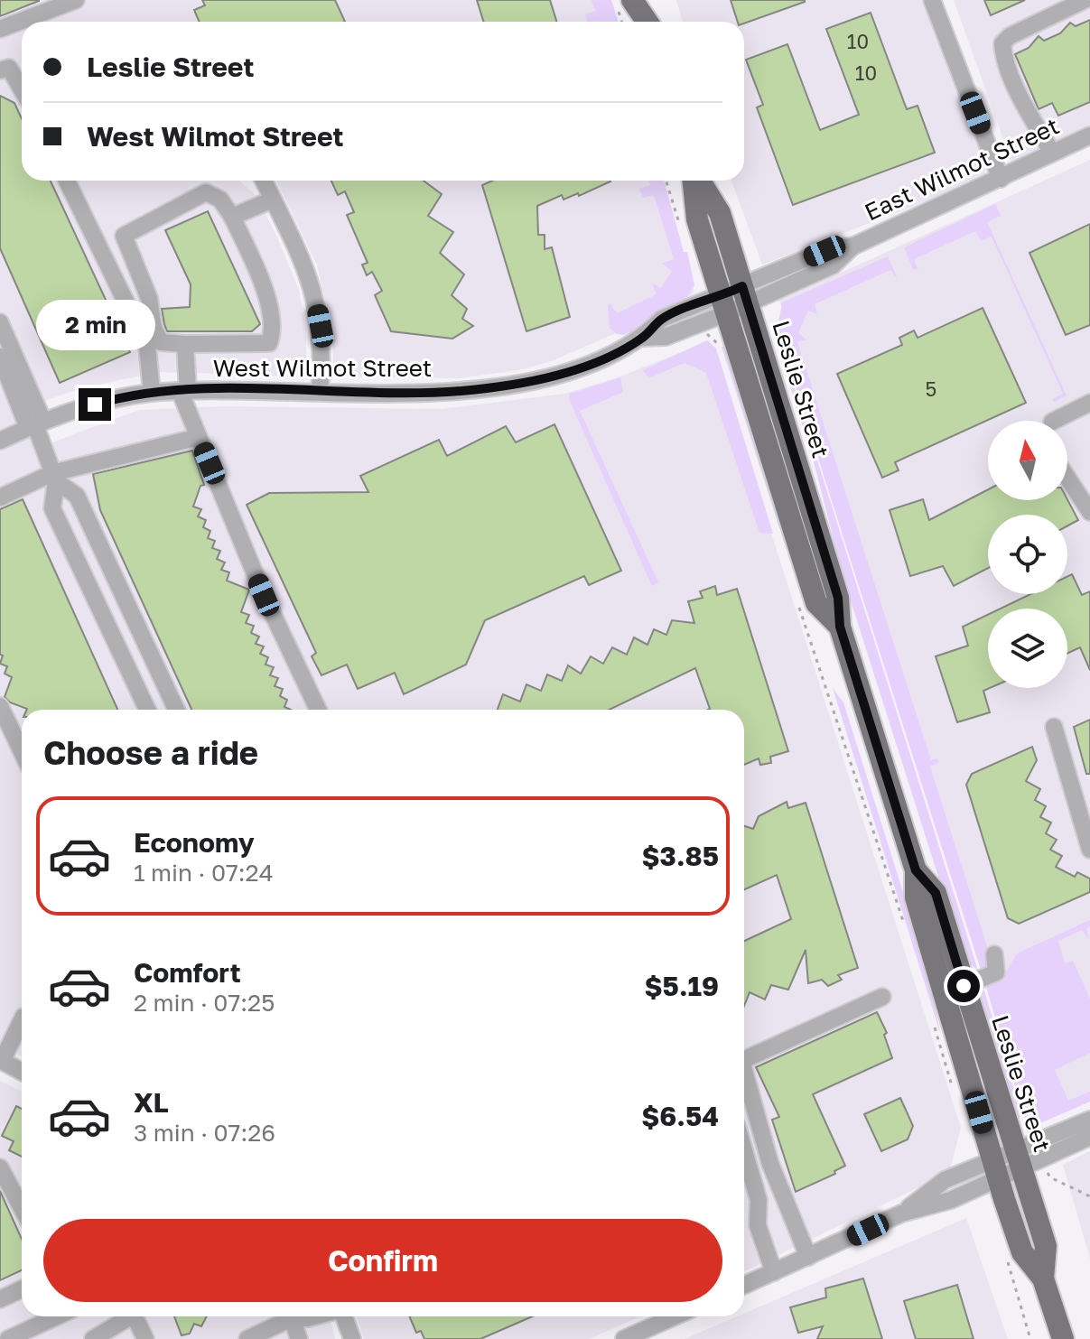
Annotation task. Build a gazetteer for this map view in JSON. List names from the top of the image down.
{
  "streets": {
    "main road": ["Leslie Street"],
    "street": ["East Wilmot Street", "West Wilmot Street"]
  },
  "crossings": [
    ["East Wilmot Street", "West Wilmot Street"],
    ["East Wilmot Street", "Leslie Street"],
    ["West Wilmot Street", "Leslie Street"]
  ],
  "house_numbers": ["10", "10", "5"],
  "north": "top",
  "page": {
    "banner": ["Leslie Street", "West Wilmot Street"],
    "bubble": "2 min",
    "heading": "Choose a ride",
    "list": [
      {
        "name": "Economy",
        "note": "1 min · 07:24",
        "value": "$3.85"
      },
      {
        "name": "Comfort",
        "note": "2 min · 07:25",
        "value": "$5.19"
      },
      {
        "name": "XL",
        "note": "3 min · 07:26",
        "value": "$6.54"
      }
    ],
    "buttons": "Confirm"
  }
}
